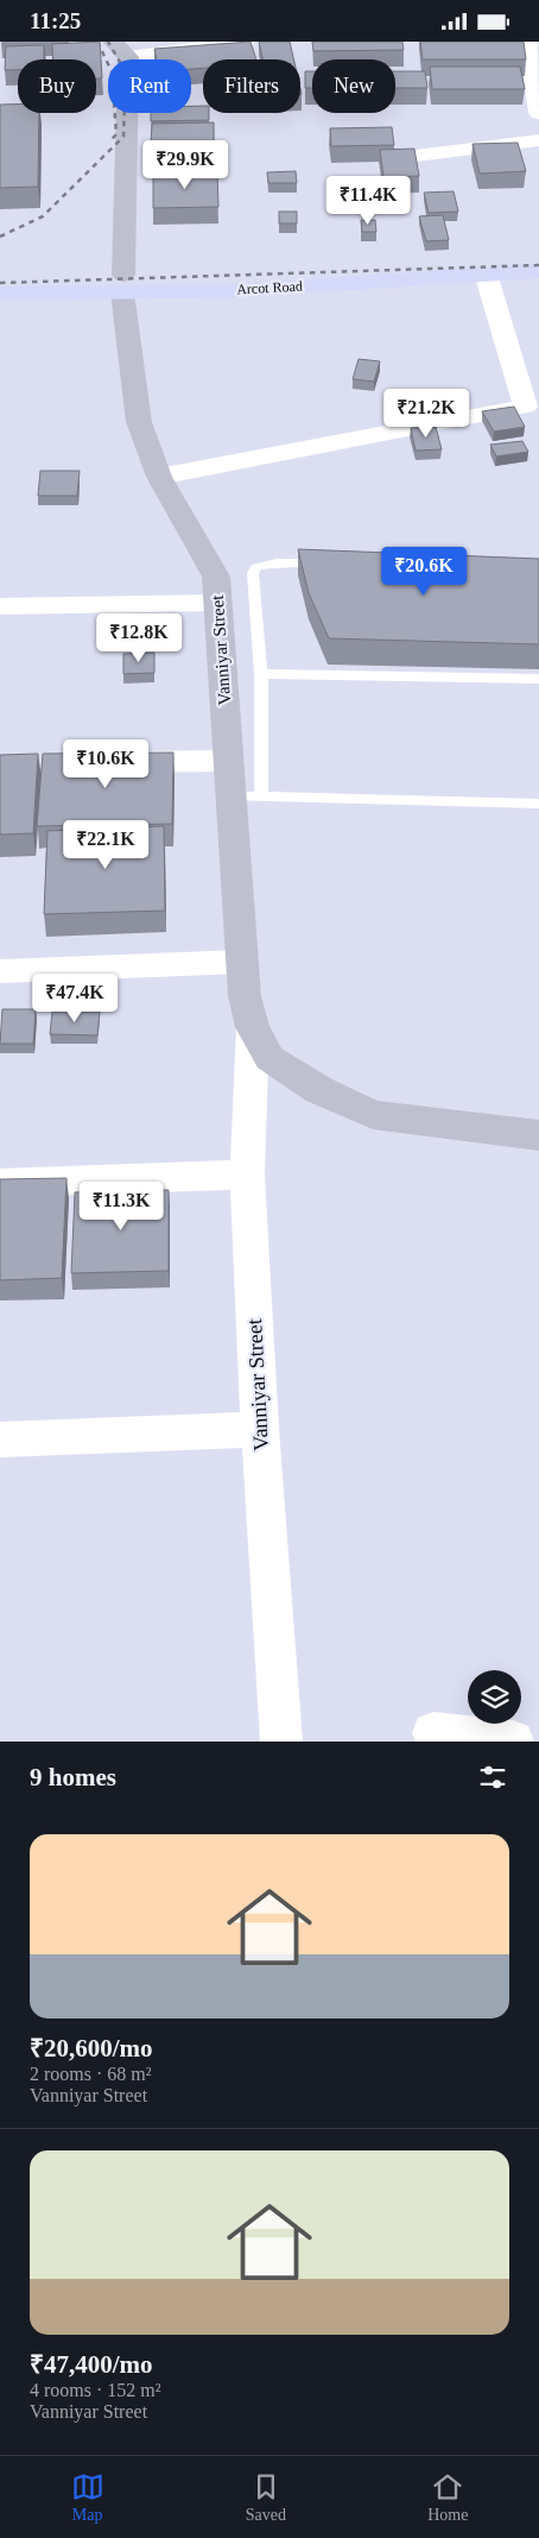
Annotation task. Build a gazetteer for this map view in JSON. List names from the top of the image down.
{
  "streets": {
    "main road": ["Arcot Road", "Vanniyar Street"]
  },
  "crossings": [
    ["Arcot Road", "Vanniyar Street"]
  ],
  "page": {
    "status": "11:25",
    "chip": [
      "Buy",
      "Rent",
      "Filters",
      "New"
    ],
    "price": [
      "₹29.9K",
      "₹11.4K",
      "₹21.2K",
      "₹20.6K",
      "₹12.8K",
      "₹10.6K",
      "₹22.1K",
      "₹47.4K",
      "₹11.3K"
    ],
    "heading": "9 homes",
    "list": [
      {
        "name": "₹20,600/mo",
        "note": "2 rooms · 68 m² · Vanniyar Street"
      },
      {
        "name": "₹47,400/mo",
        "note": "4 rooms · 152 m² · Vanniyar Street"
      }
    ],
    "tabs": ["Map", "Saved", "Home"]
  }
}
